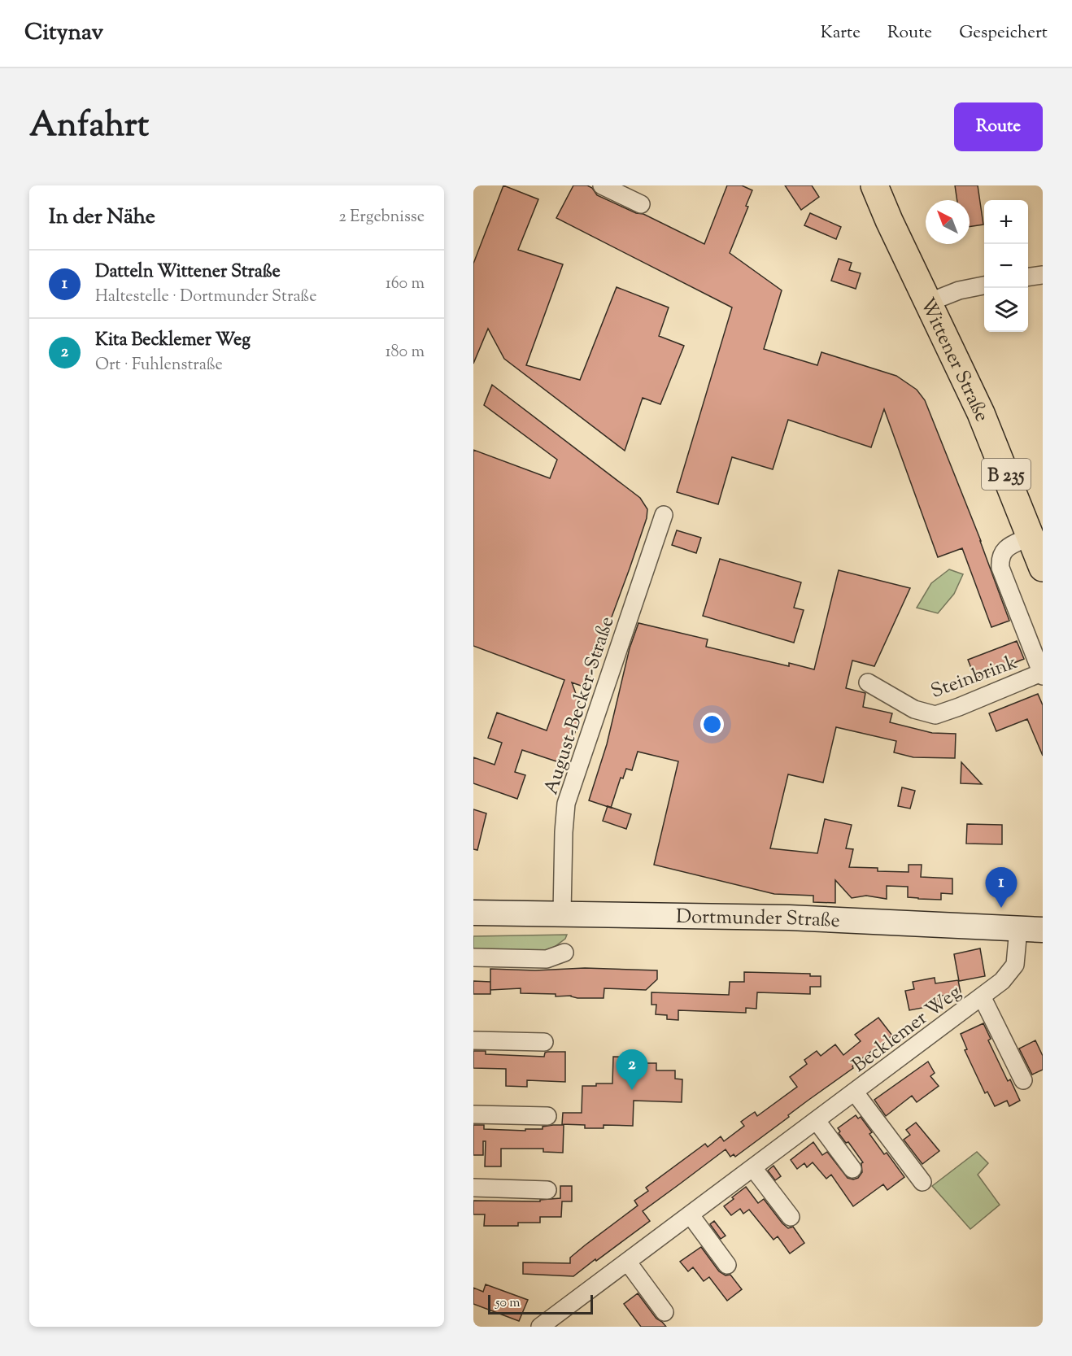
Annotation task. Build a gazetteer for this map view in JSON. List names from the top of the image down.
{
  "streets": {
    "main road": ["Wittener Straße", "B 235", "Dortmunder Straße"],
    "street": ["Steinbrink", "August-Becker-Straße", "Becklemer Weg"]
  },
  "crossings": [
    ["August-Becker-Straße", "Dortmunder Straße"],
    ["Dortmunder Straße", "Becklemer Weg"]
  ],
  "scale_bar": "50 m",
  "north": "top left",
  "page": {
    "header": "Citynav",
    "nav": ["Karte", "Route", "Gespeichert"],
    "title": "Anfahrt",
    "buttons": "Route",
    "heading": ["In der Nähe", "2 Ergebnisse"],
    "map_buttons": ["+", "−"],
    "list": [
      {
        "mark": "1",
        "name": "Datteln Wittener Straße",
        "note": "Haltestelle · Dortmunder Straße",
        "value": "160 m"
      },
      {
        "mark": "2",
        "name": "Kita Becklemer Weg",
        "note": "Ort · Fuhlenstraße",
        "value": "180 m"
      }
    ],
    "pins": ["1", "2"],
    "scale": "50 m"
  }
}
